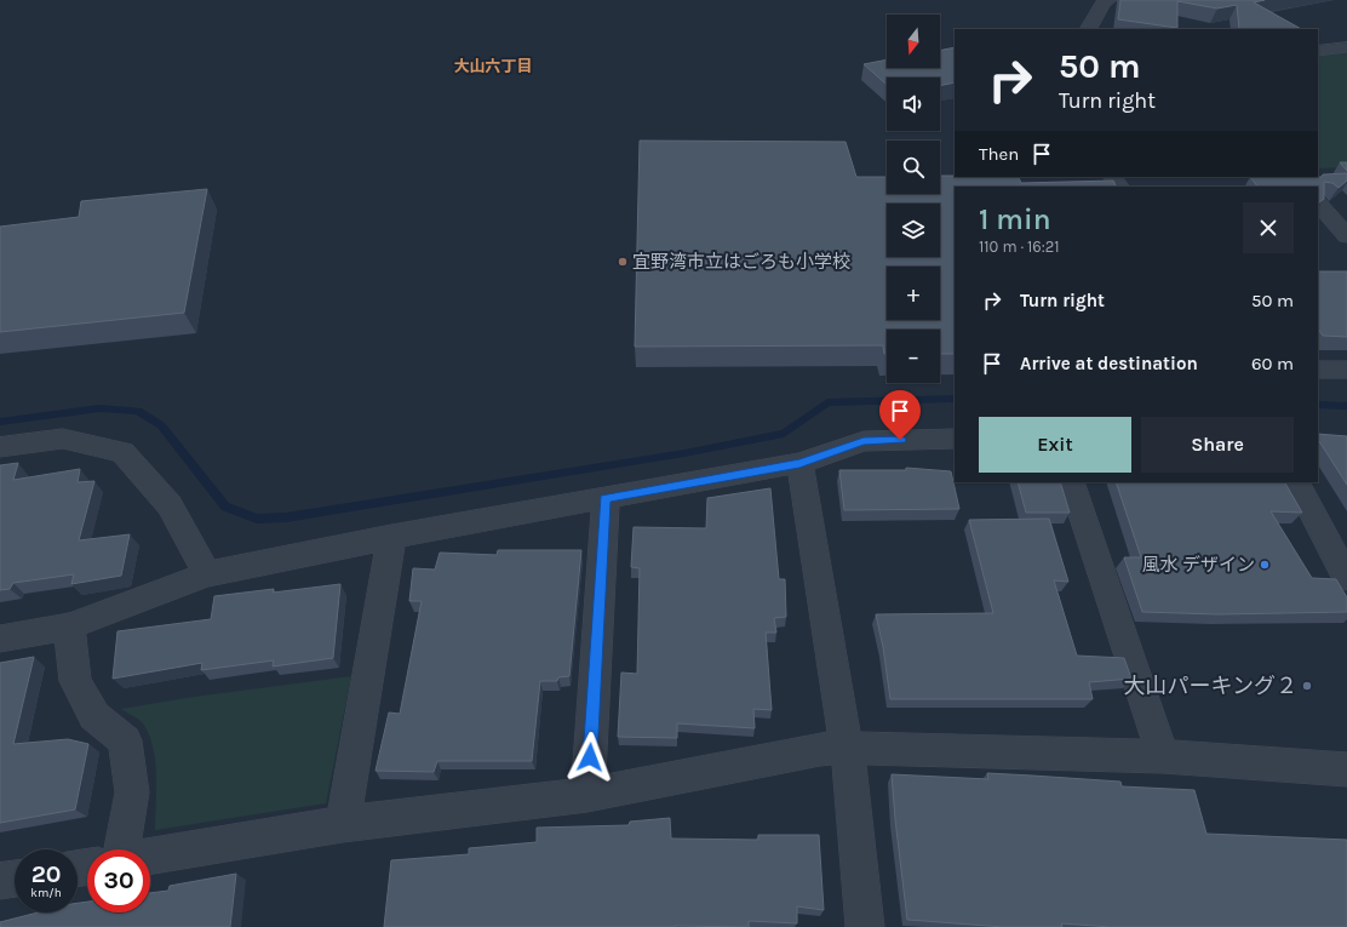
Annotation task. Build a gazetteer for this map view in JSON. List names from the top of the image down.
{
  "districts": ["大山六丁目"],
  "places": ["宜野湾市立はごろも小学校", "風水 デザイン", "大山パーキング２"],
  "north": "bottom",
  "page": {
    "map_buttons": ["+", "−"],
    "turn": ["50 m", "Turn right"],
    "then": "Then",
    "heading": ["1 min", "110 m · 16:21"],
    "list": [
      {
        "name": "Turn right",
        "value": "50 m"
      },
      {
        "name": "Arrive at destination",
        "value": "60 m"
      }
    ],
    "buttons": ["Exit", "Share"],
    "speed": "20 km/h",
    "limit": "30"
  }
}
